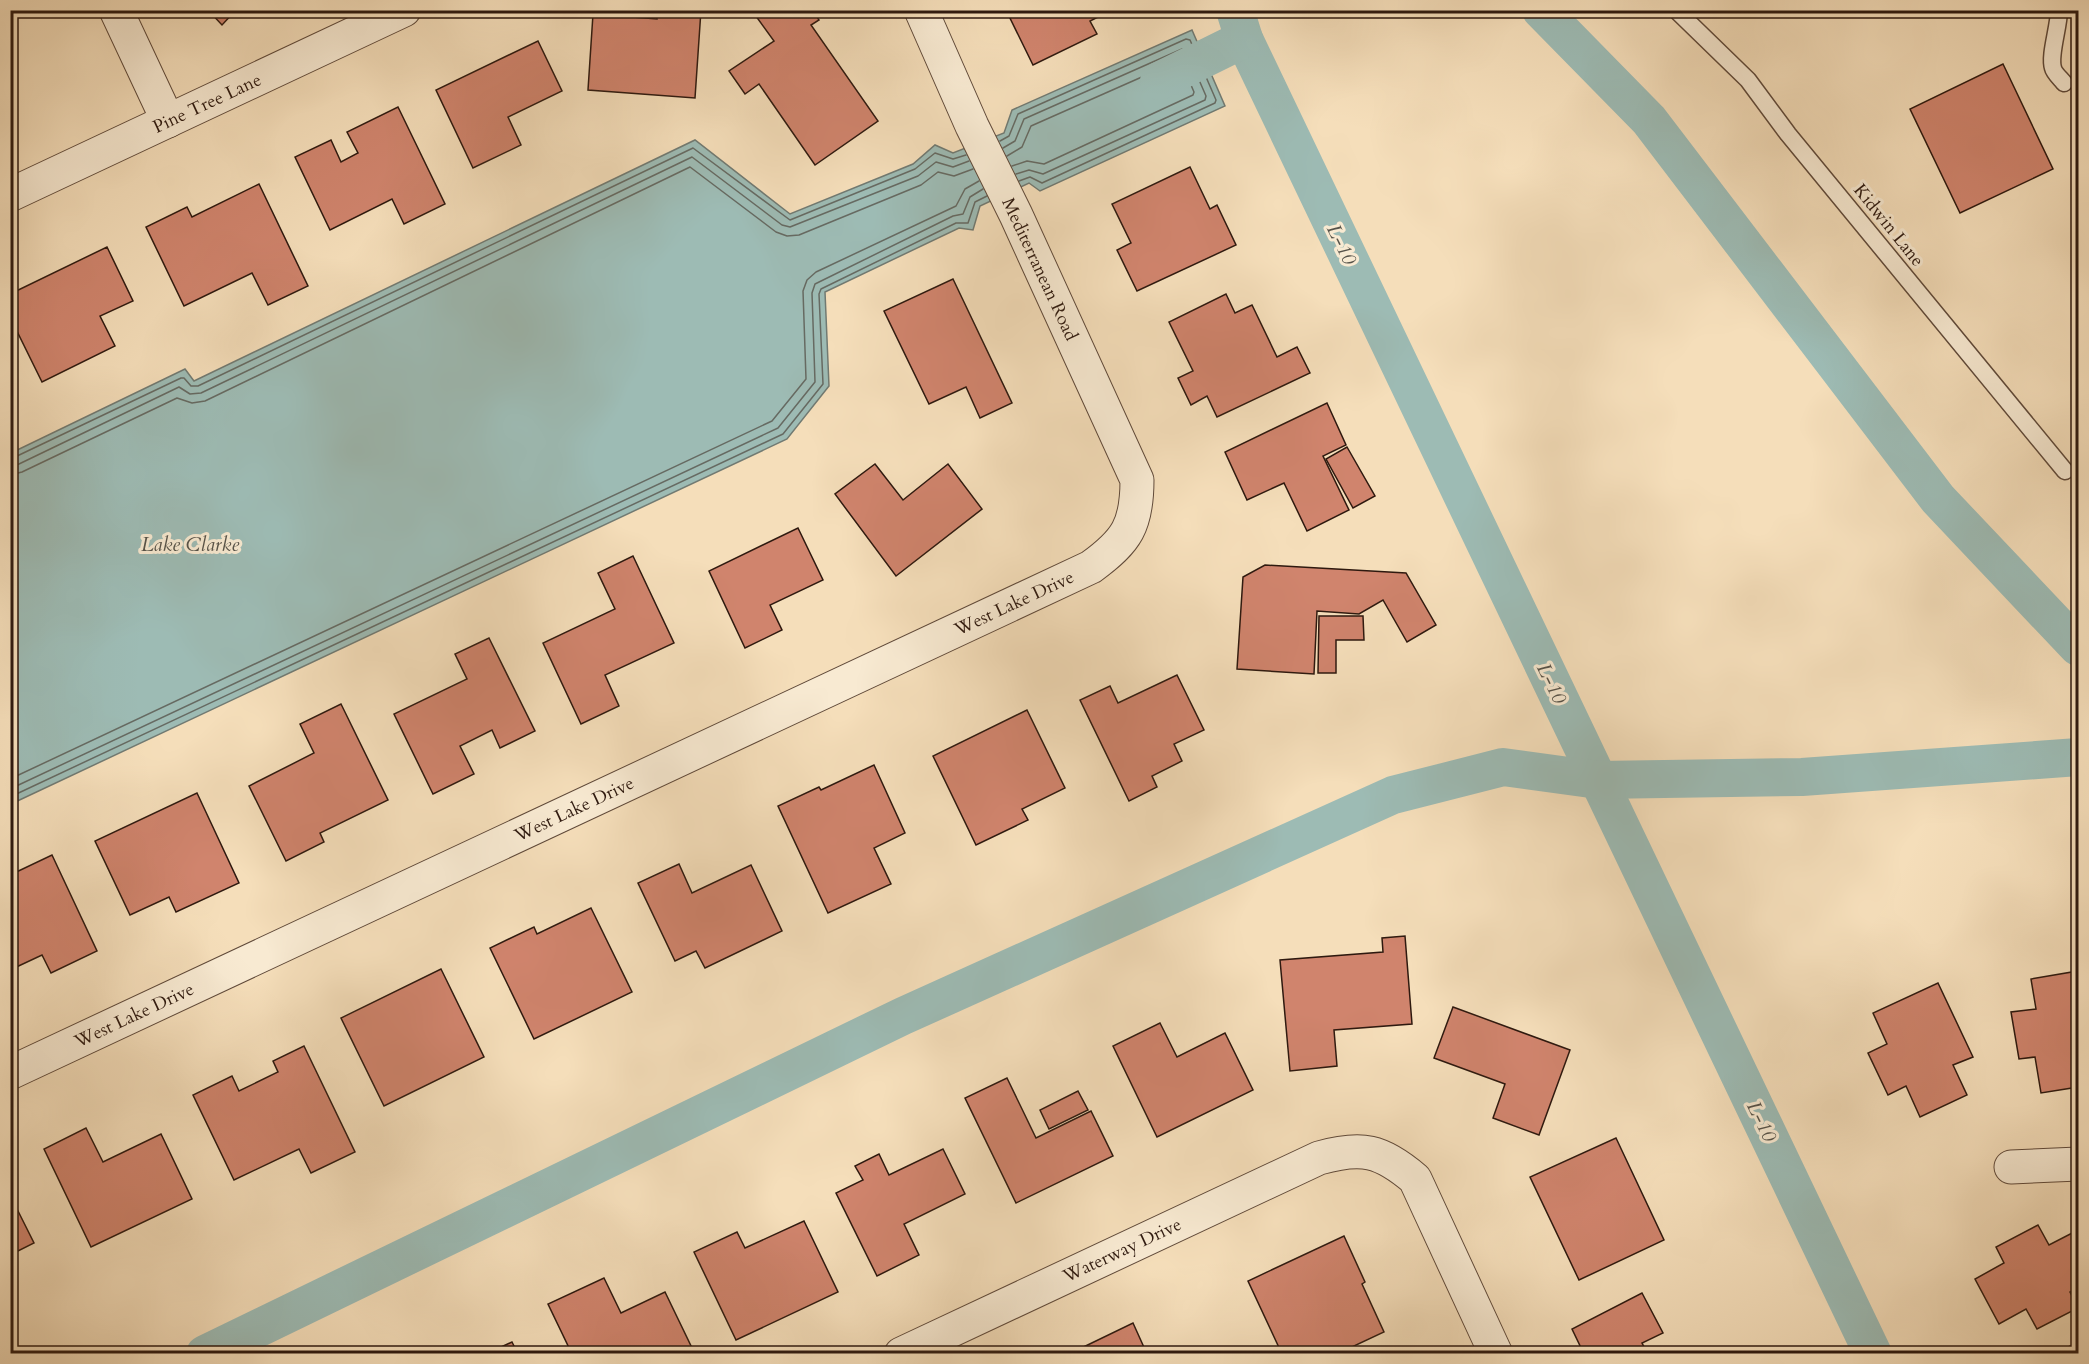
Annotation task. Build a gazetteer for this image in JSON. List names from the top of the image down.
{
  "streets": {
    "street": [
      "Pine Tree Lane",
      "Mediterranean Road",
      "West Lake Drive",
      "Waterway Drive"
    ],
    "lane": ["Kidwin Lane"]
  },
  "crossings": [
    ["Mediterranean Road", "West Lake Drive"]
  ],
  "water": ["L-10", "Lake Clarke"]
}
